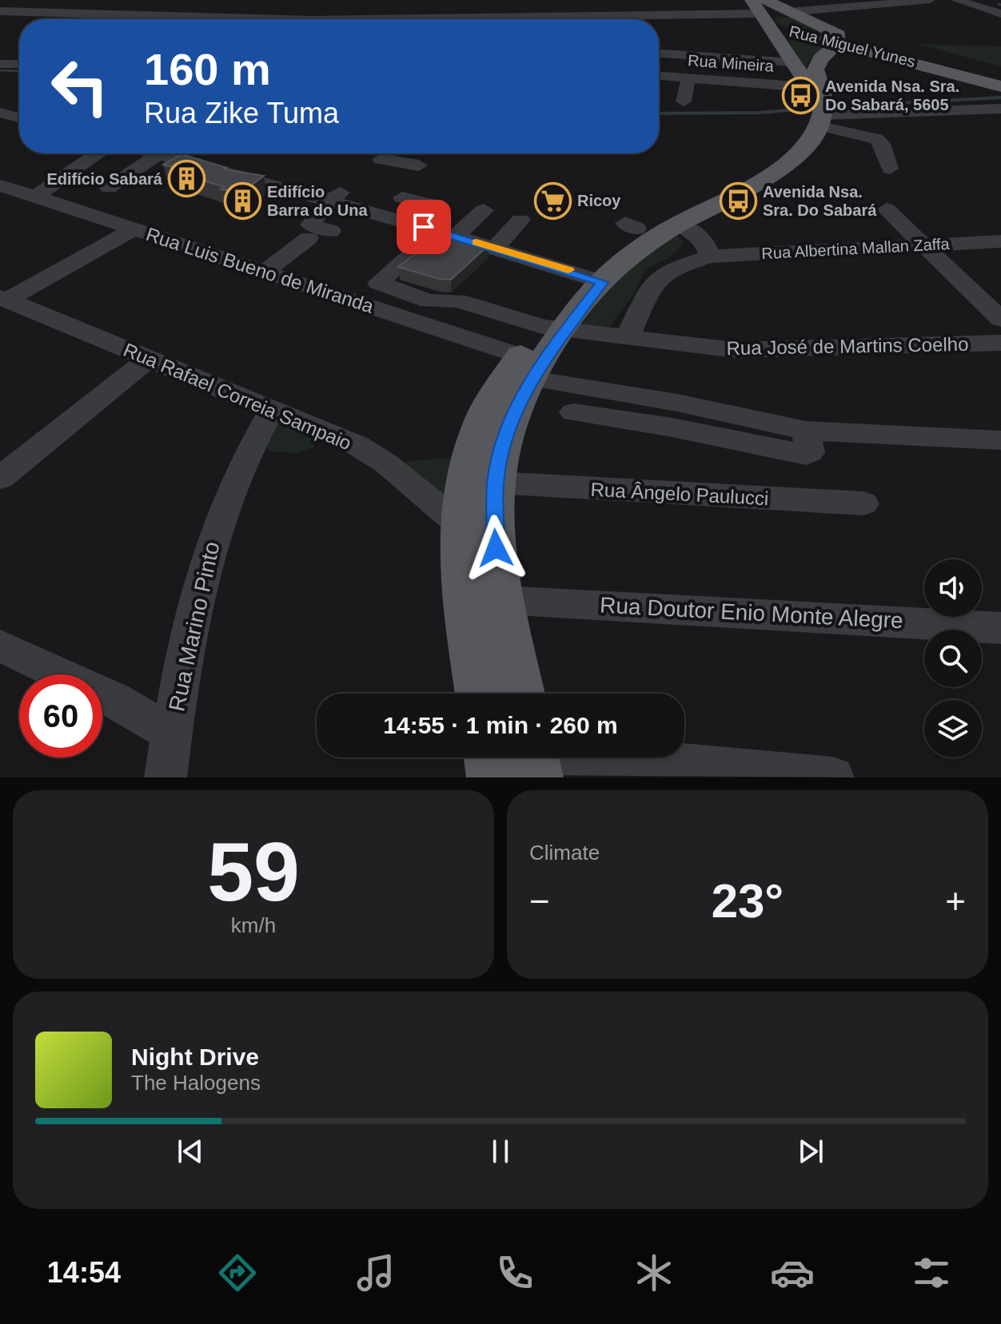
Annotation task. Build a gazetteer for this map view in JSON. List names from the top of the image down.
{
  "streets": {
    "main road": ["Rua Miguel Yunes"],
    "street": [
      "Rua Mineira",
      "Rua Albertina Mallan Zaffa",
      "Rua Luis Bueno de Miranda",
      "Rua José de Martins Coelho",
      "Rua Rafael Correia Sampaio",
      "Rua Ângelo Paulucci",
      "Rua Doutor Enio Monte Alegre",
      "Rua Marino Pinto"
    ]
  },
  "crossings": [
    ["Rua Albertina Mallan Zaffa", "Rua José de Martins Coelho"],
    ["Rua Luis Bueno de Miranda", "Rua José de Martins Coelho"],
    ["Rua Rafael Correia Sampaio", "Rua Marino Pinto"]
  ],
  "places": {
    "bus stop": ["Avenida Nsa. Sra. Do Sabará, 5605", "Avenida Nsa. Sra. Do Sabará"],
    "building": ["Edifício Sabará", "Edifício Barra do Una"],
    "supermarket": ["Ricoy"]
  },
  "page": {
    "turn": ["160 m", "Rua Zike Tuma"],
    "limit": "60",
    "trip": "14:55 · 1 min · 260 m",
    "tile": [
      ["59", "km/h"],
      "Climate"
    ],
    "heat": ["−", "23°", "+"],
    "song": ["Night Drive", "The Halogens"],
    "tabs": "14:54"
  }
}
